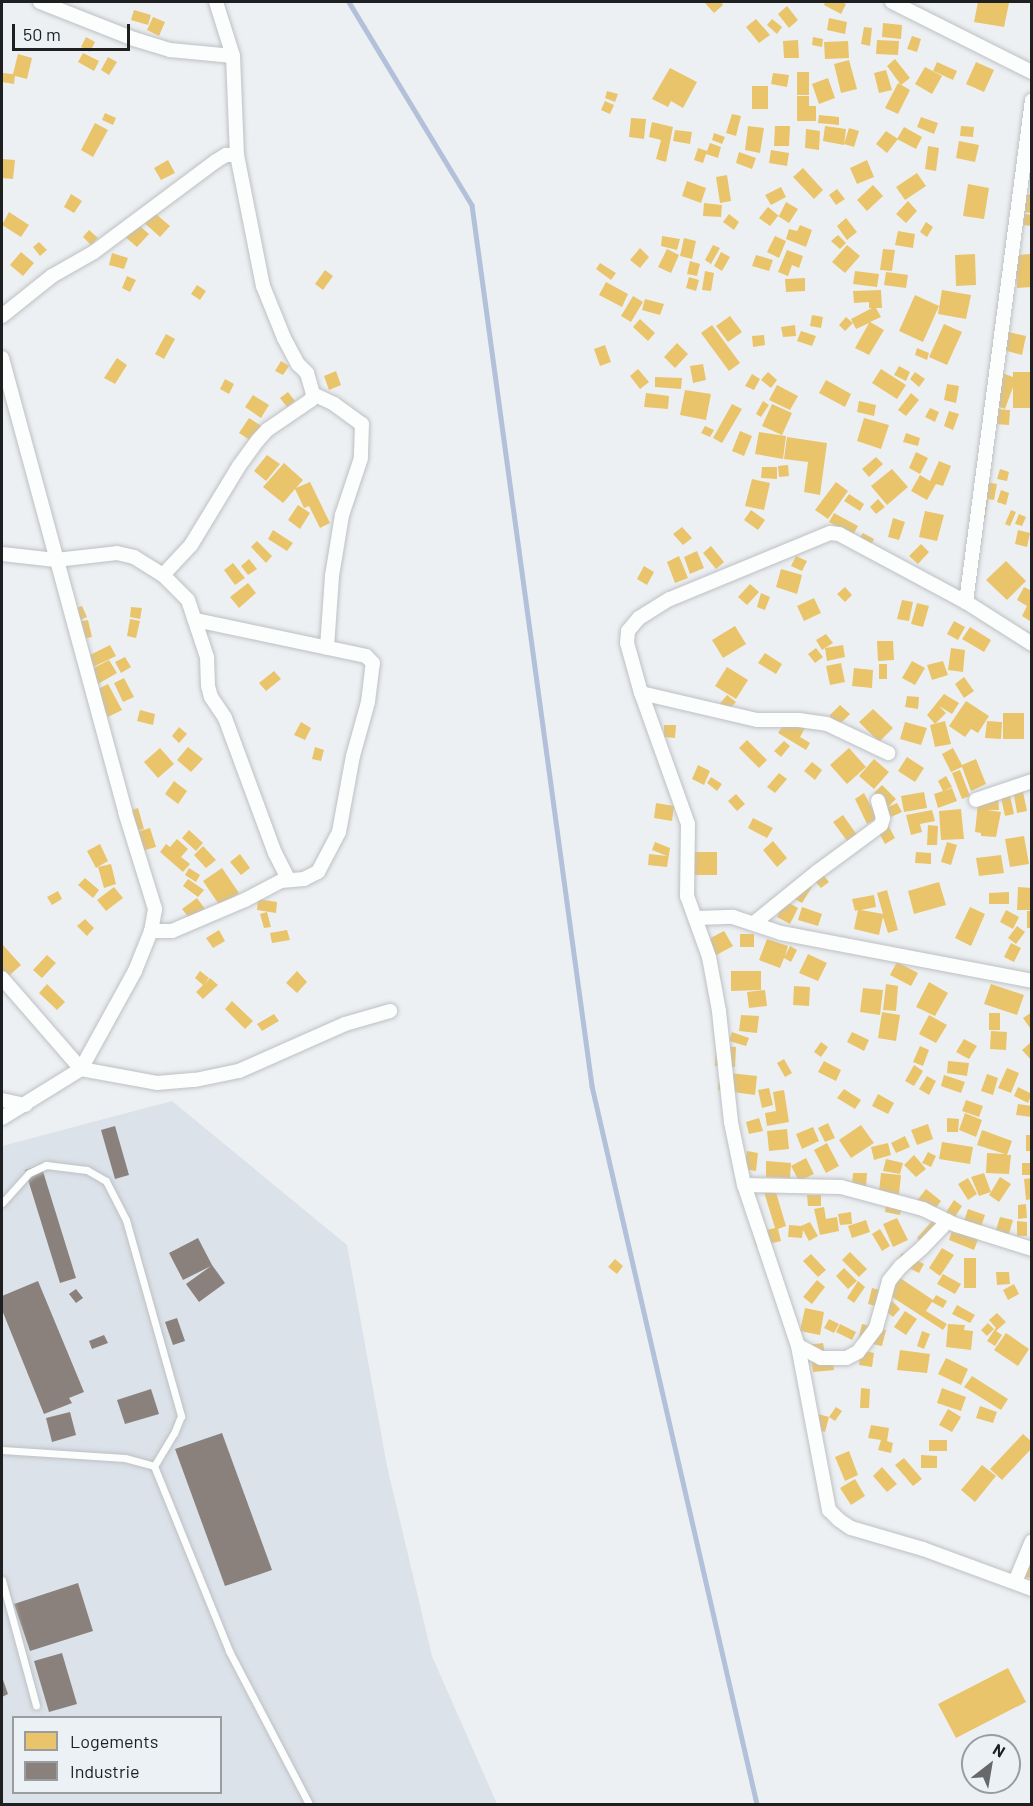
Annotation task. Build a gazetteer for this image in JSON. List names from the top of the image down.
{
  "legend": ["Logements", "Industrie"],
  "scale_bar": "50 m",
  "north": "top right"
}
